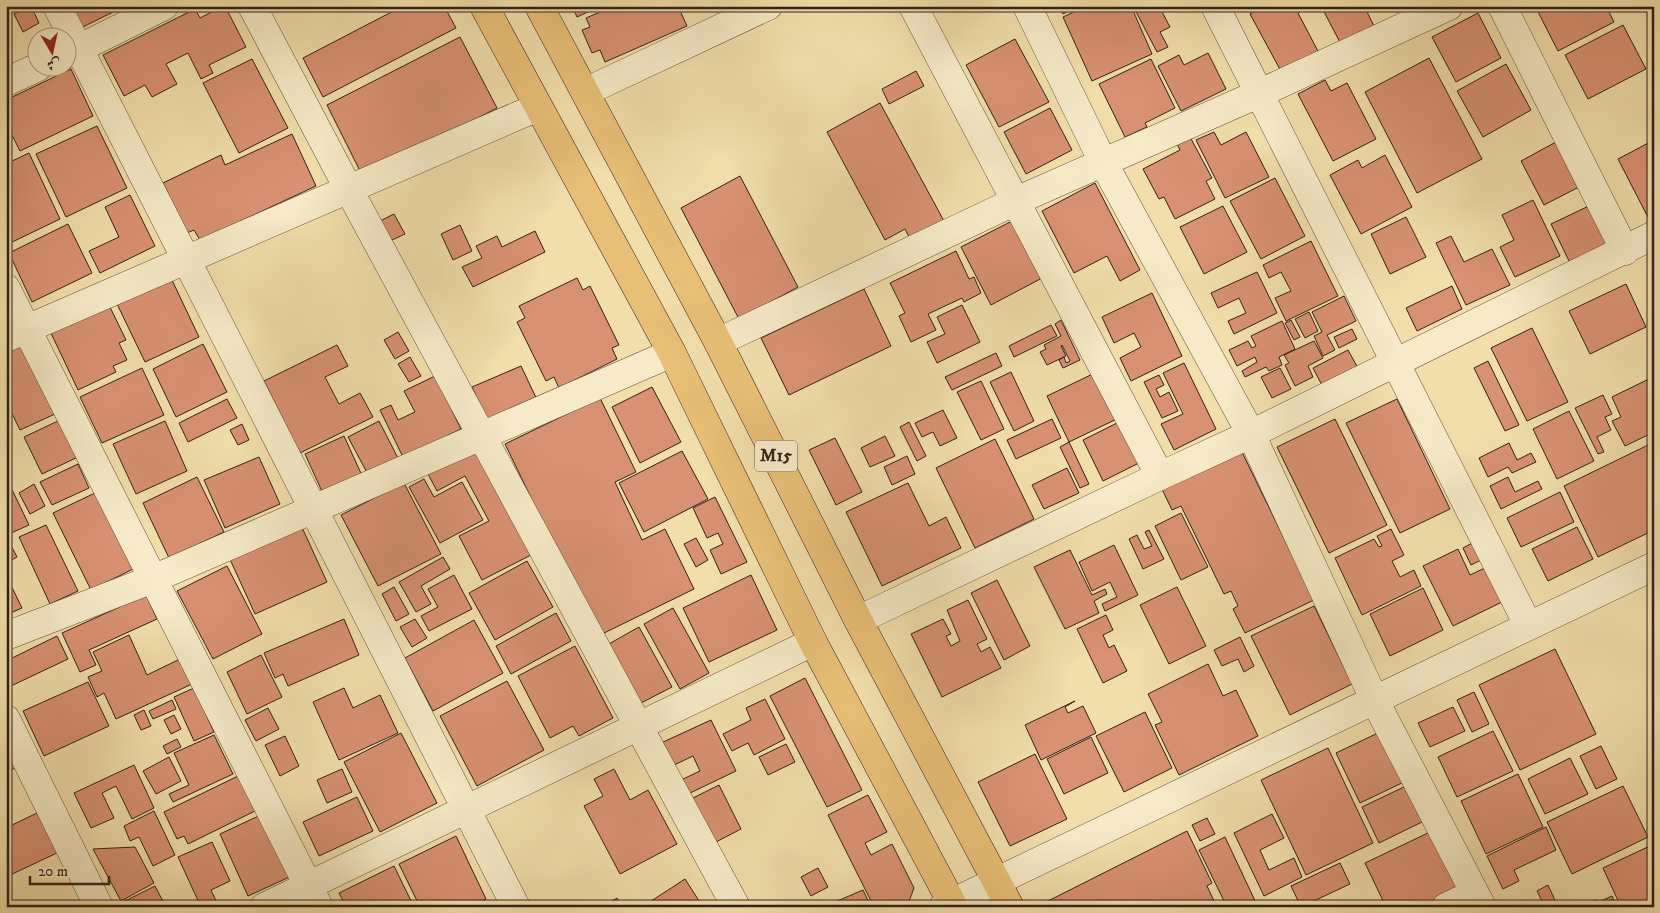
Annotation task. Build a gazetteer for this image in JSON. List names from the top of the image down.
{
  "streets": {
    "highway": ["M15"]
  },
  "scale_bar": "20 m",
  "north": "bottom"
}
